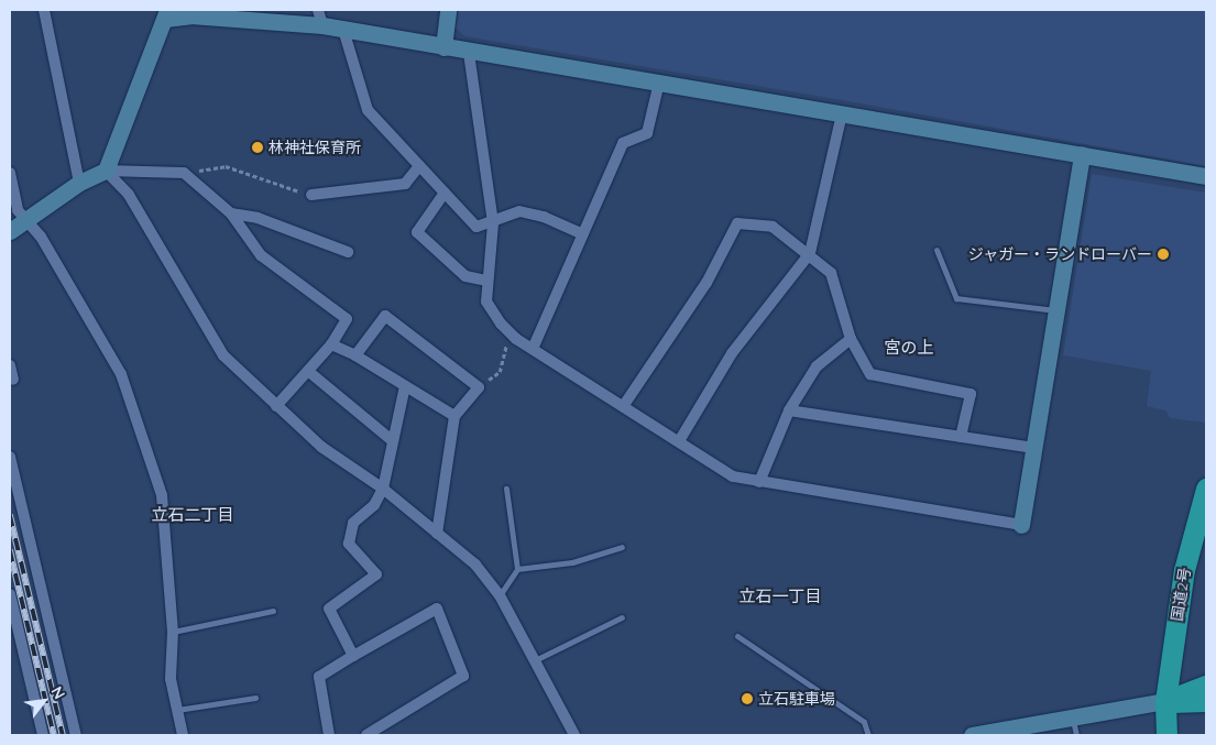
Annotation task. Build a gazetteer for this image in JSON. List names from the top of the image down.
{
  "streets": {
    "highway": ["国道2号"]
  },
  "districts": ["宮の上", "立石二丁目", "立石一丁目"],
  "places": ["林神社保育所", "ジャガー・ランドローバー", "立石駐車場"],
  "north": "top right"
}
